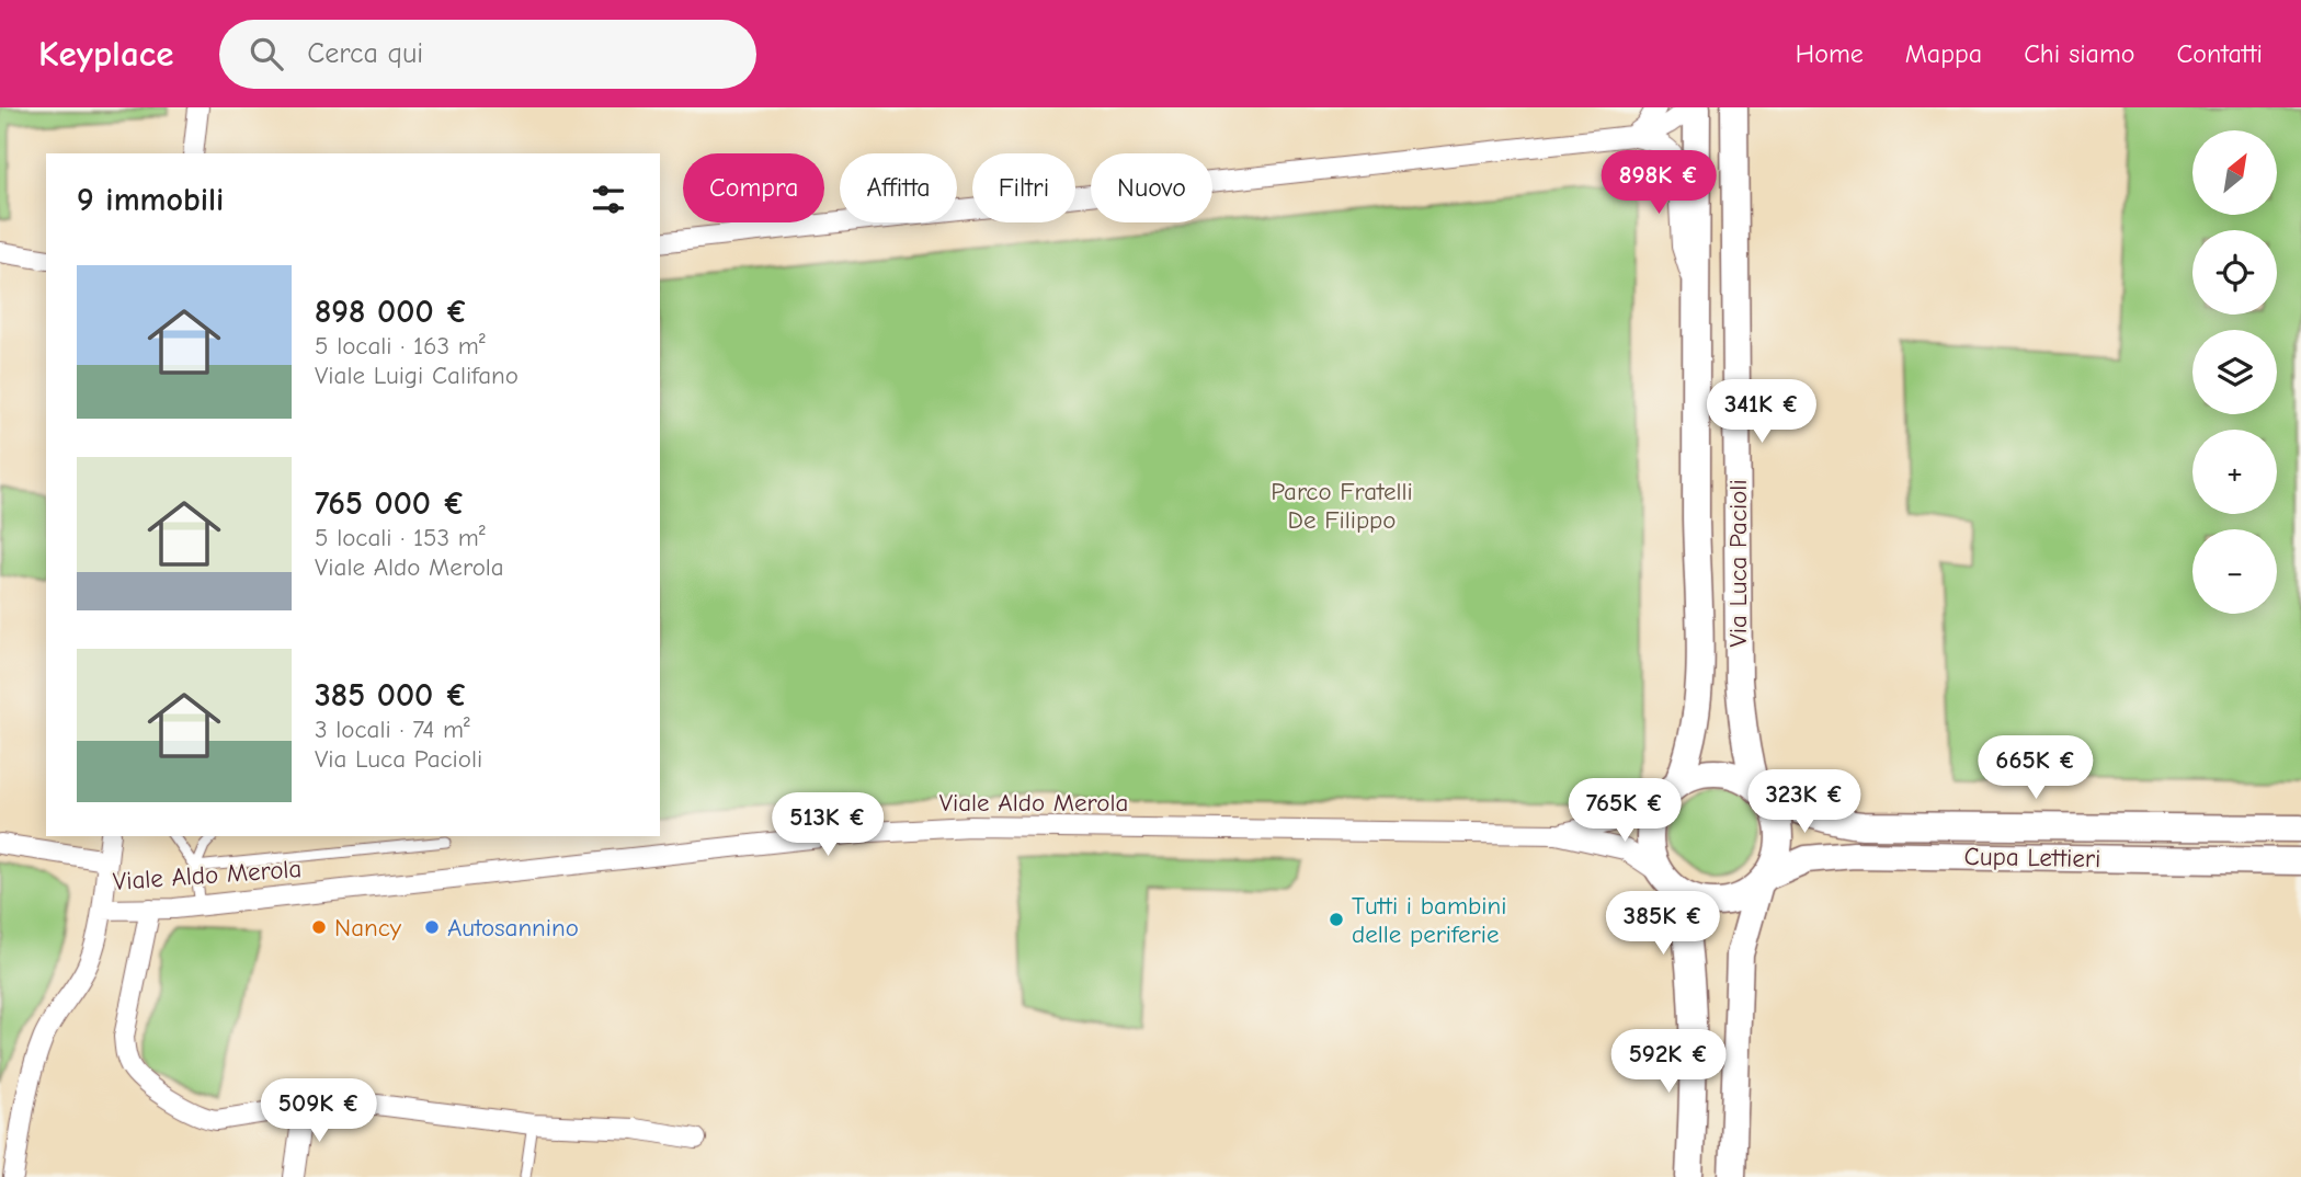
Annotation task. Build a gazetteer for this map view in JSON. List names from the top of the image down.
{
  "streets": {
    "main road": ["Via Luca Pacioli", "Cupa Lettieri"],
    "street": ["Viale Aldo Merola"]
  },
  "crossings": [
    ["Via Luca Pacioli", "Viale Aldo Merola"],
    ["Via Luca Pacioli", "Cupa Lettieri"],
    ["Viale Aldo Merola", "Cupa Lettieri"]
  ],
  "parks": ["Parco Fratelli De Filippo"],
  "places": ["Tutti i bambini delle periferie", "Nancy", "Autosannino"],
  "north": "top right",
  "page": {
    "header": "Keyplace",
    "search": "Cerca qui",
    "nav": [
      "Home",
      "Mappa",
      "Chi siamo",
      "Contatti"
    ],
    "map_buttons": ["+", "−"],
    "price": [
      "898K €",
      "341K €",
      "665K €",
      "323K €",
      "765K €",
      "513K €",
      "385K €",
      "592K €",
      "509K €"
    ],
    "chip": [
      "Compra",
      "Affitta",
      "Filtri",
      "Nuovo"
    ],
    "heading": "9 immobili",
    "list": [
      {
        "name": "898 000 €",
        "note": "5 locali · 163 m² · Viale Luigi Califano"
      },
      {
        "name": "765 000 €",
        "note": "5 locali · 153 m² · Viale Aldo Merola"
      },
      {
        "name": "385 000 €",
        "note": "3 locali · 74 m² · Via Luca Pacioli"
      }
    ]
  }
}
